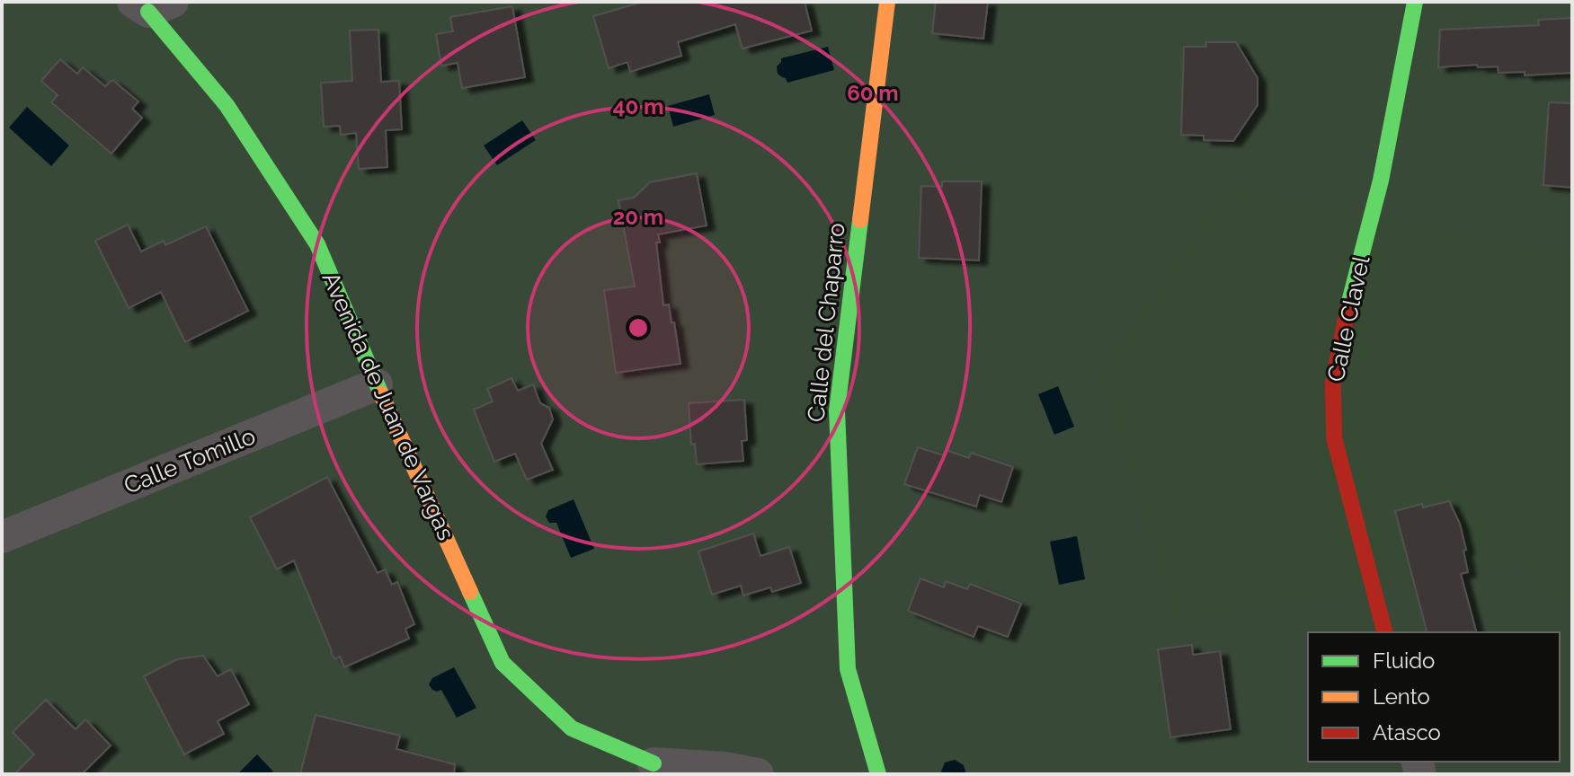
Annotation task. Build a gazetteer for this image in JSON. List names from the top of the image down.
{
  "streets": {
    "street": [
      "Calle Clavel",
      "Calle del Chaparro",
      "Avenida de Juan de Vargas",
      "Calle Tomillo"
    ]
  },
  "crossings": [
    ["Avenida de Juan de Vargas", "Calle Tomillo"]
  ],
  "legend": ["Fluido", "Lento", "Atasco"],
  "rings": ["60 m", "40 m", "20 m"]
}
